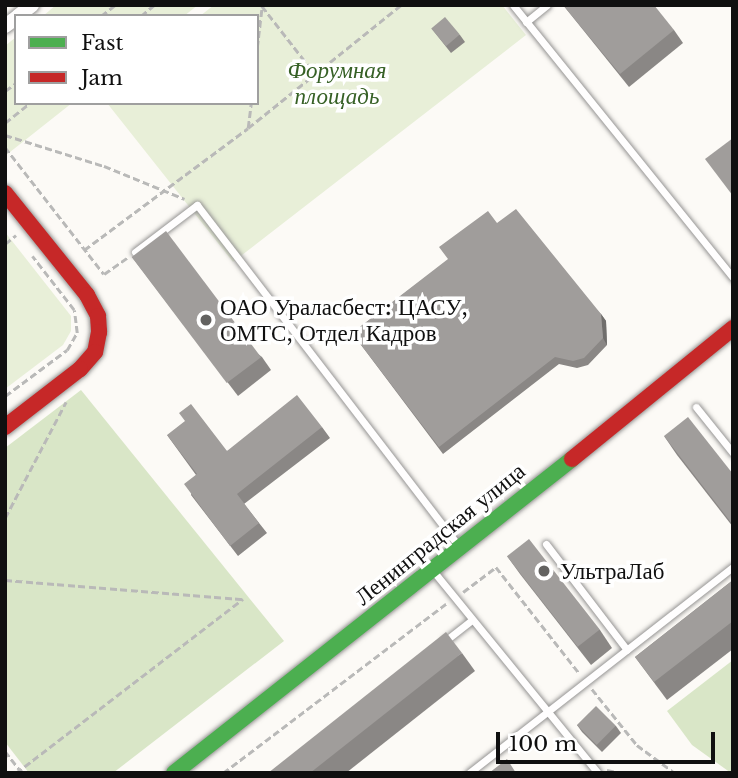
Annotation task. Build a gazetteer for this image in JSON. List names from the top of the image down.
{
  "streets": {
    "street": ["Ленинградская улица"]
  },
  "parks": ["Форумная площадь"],
  "places": ["ОАО Ураласбест: ЦАСУ, ОМТС, Отдел Кадров", "УльтраЛаб"],
  "legend": ["Fast", "Jam"],
  "scale_bar": "100 m"
}
